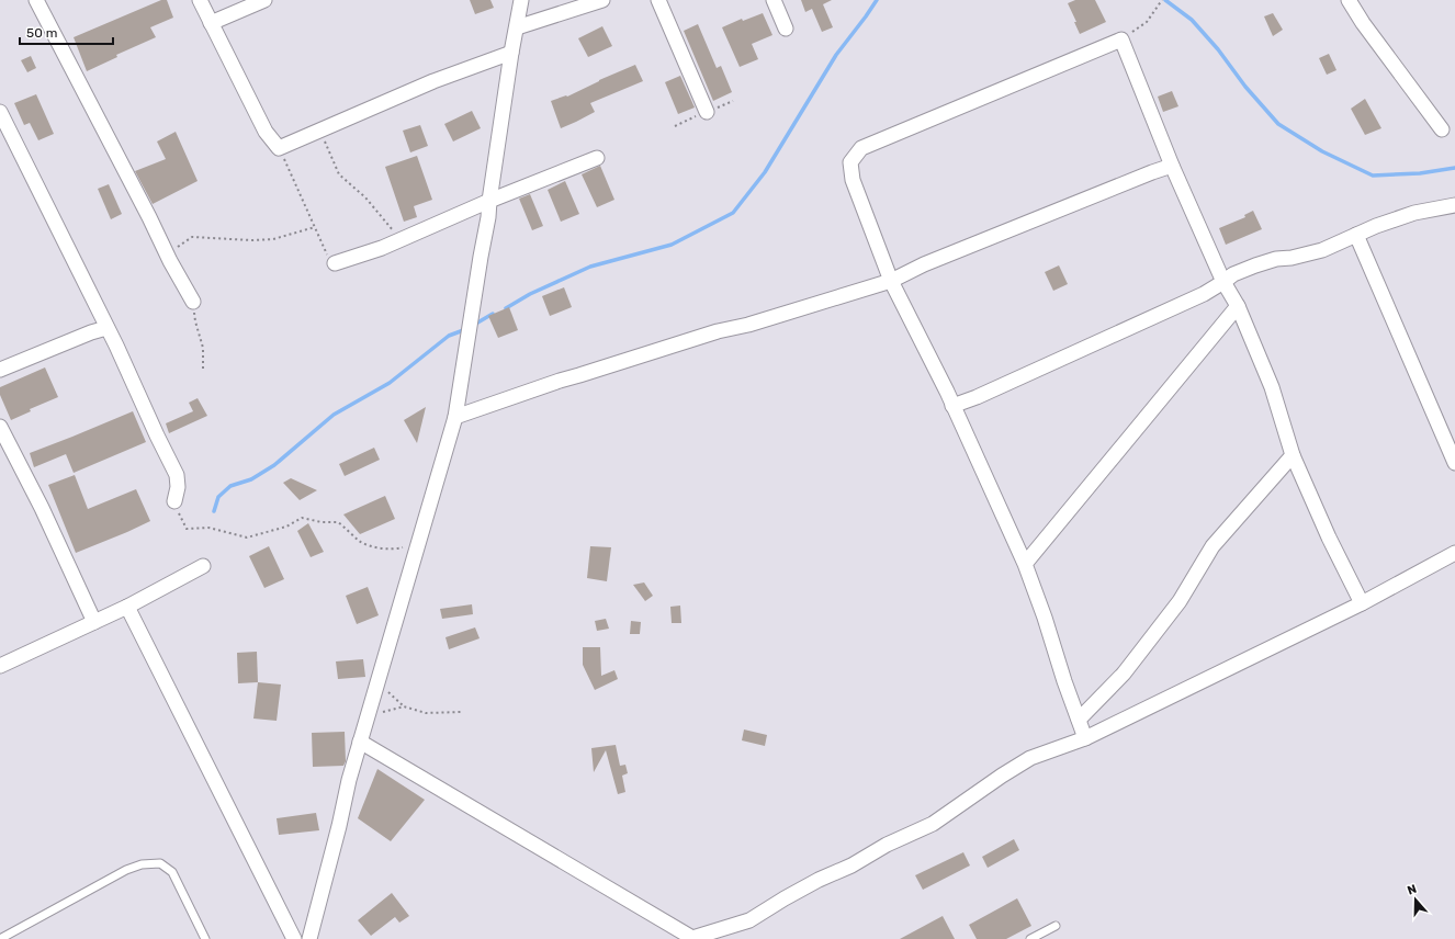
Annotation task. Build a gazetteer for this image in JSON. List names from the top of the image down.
{
  "scale_bar": "50 m",
  "north": "top"
}
